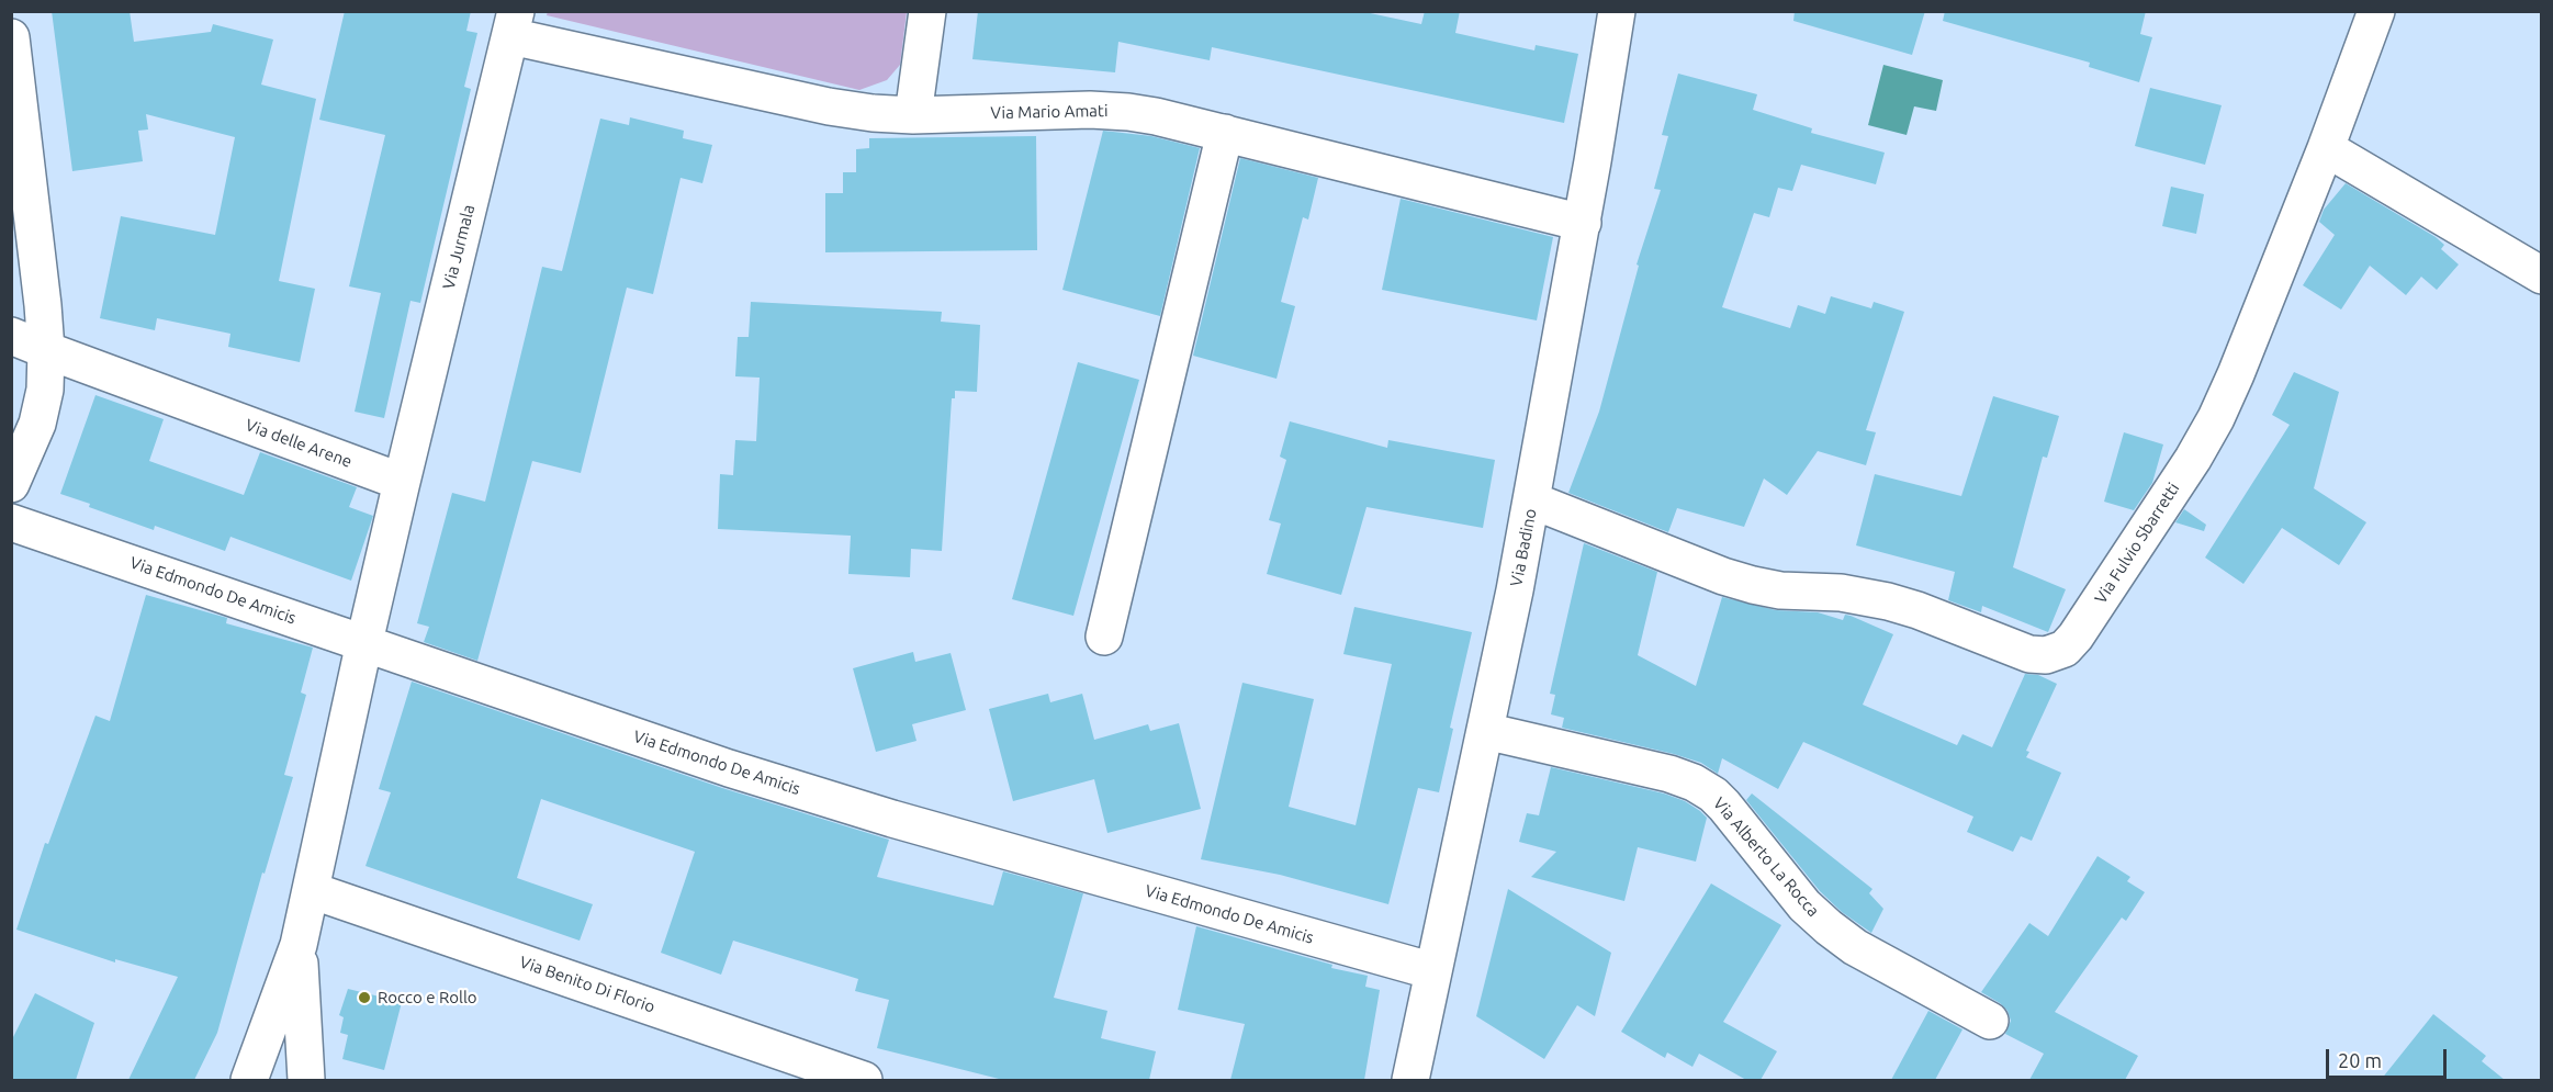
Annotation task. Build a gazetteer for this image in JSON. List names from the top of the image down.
{
  "streets": {
    "street": [
      "Via Mario Amati",
      "Via Jurmala",
      "Via delle Arene",
      "Via Fulvio Sbarretti",
      "Via Badino",
      "Via Edmondo De Amicis",
      "Via Alberto La Rocca",
      "Via Benito Di Florio"
    ]
  },
  "crossings": [
    ["Via Mario Amati", "Via Jurmala"],
    ["Via Mario Amati", "Via Badino"],
    ["Via Jurmala", "Via delle Arene"],
    ["Via Fulvio Sbarretti", "Via Badino"],
    ["Via Badino", "Via Edmondo De Amicis"],
    ["Via Badino", "Via Alberto La Rocca"]
  ],
  "places": ["Rocco e Rollo"],
  "scale_bar": "20 m"
}
